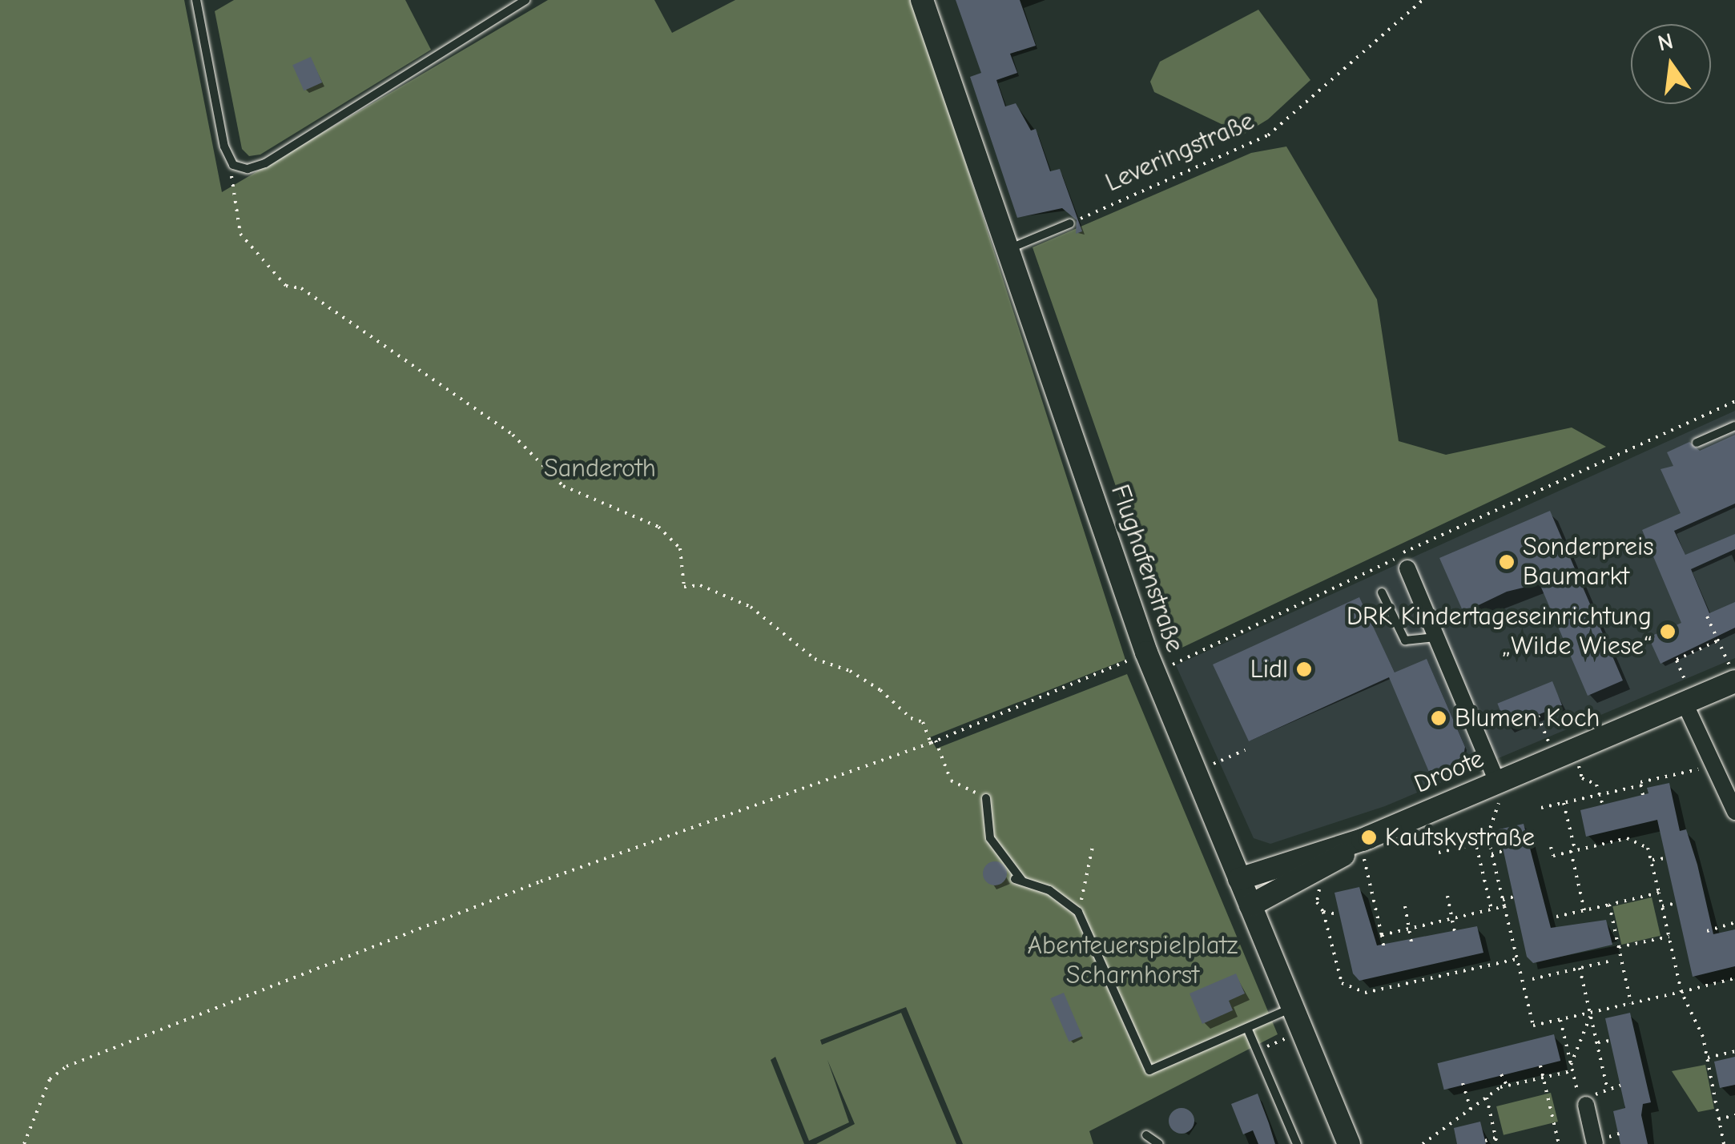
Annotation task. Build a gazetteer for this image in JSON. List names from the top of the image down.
{
  "streets": {
    "main road": ["Flughafenstraße", "Droote"],
    "path": ["Leveringstraße"]
  },
  "crossings": [
    ["Flughafenstraße", "Droote"]
  ],
  "parks": ["Sanderoth", "Abenteuerspielplatz Scharnhorst"],
  "places": [
    "Sonderpreis Baumarkt",
    "DRK Kindertageseinrichtung „Wilde Wiese“",
    "Lidl",
    "Blumen Koch",
    "Kautskystraße"
  ],
  "north": "top"
}
